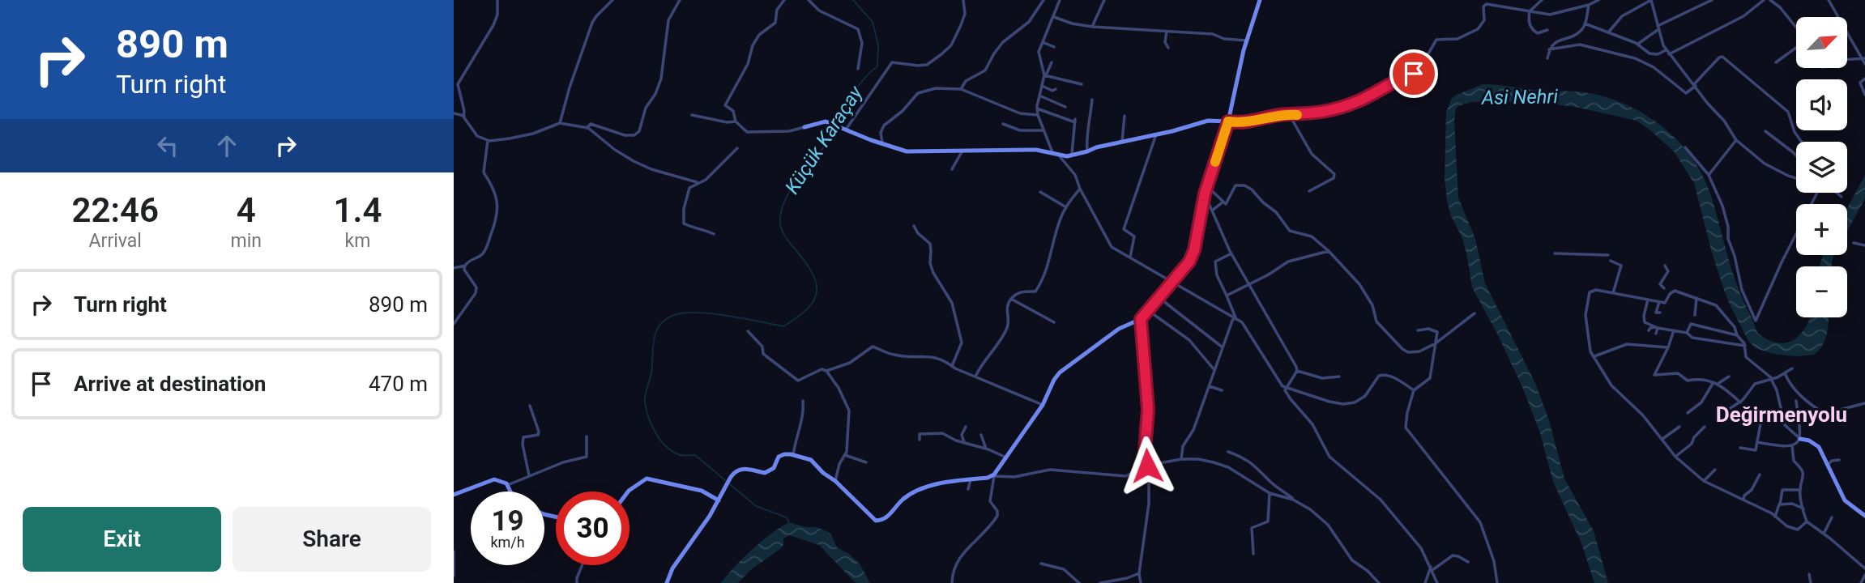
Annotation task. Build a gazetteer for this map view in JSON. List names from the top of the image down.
{
  "districts": ["Değirmenyolu"],
  "water": ["Asi Nehri", "Küçük Karaçay"],
  "north": "top right",
  "page": {
    "turn": ["890 m", "Turn right"],
    "map_buttons": ["+", "−"],
    "eta": [
      "22:46",
      "Arrival",
      "4",
      "min",
      "1.4",
      "km"
    ],
    "list": [
      {
        "name": "Turn right",
        "value": "890 m"
      },
      {
        "name": "Arrive at destination",
        "value": "470 m"
      }
    ],
    "speed": "19 km/h",
    "limit": "30",
    "buttons": ["Exit", "Share"]
  }
}
